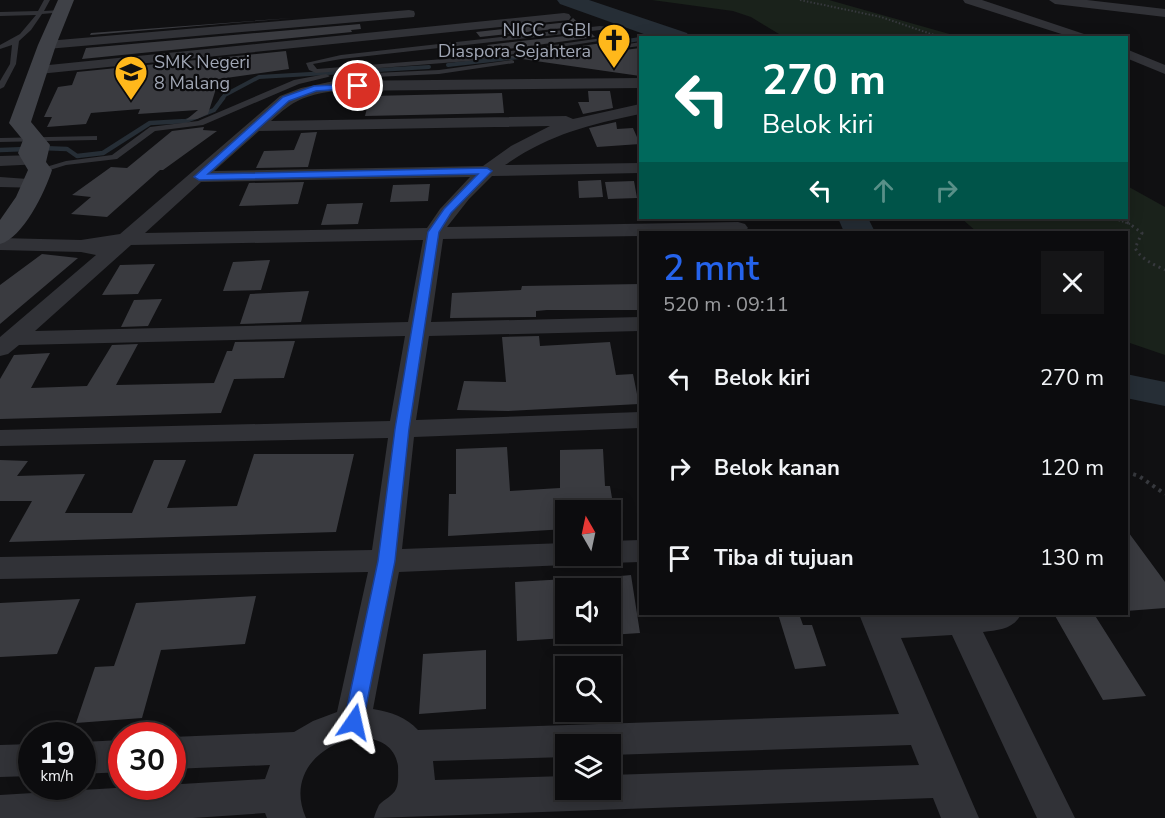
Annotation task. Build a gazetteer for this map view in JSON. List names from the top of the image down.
{
  "places": {
    "church": ["NICC - GBI Diaspora Sejahtera"],
    "school or university": ["SMK Negeri 8 Malang"]
  },
  "north": "top",
  "page": {
    "turn": ["270 m", "Belok kiri"],
    "heading": ["2 mnt", "520 m · 09:11"],
    "list": [
      {
        "name": "Belok kiri",
        "value": "270 m"
      },
      {
        "name": "Belok kanan",
        "value": "120 m"
      },
      {
        "name": "Tiba di tujuan",
        "value": "130 m"
      }
    ],
    "speed": "19 km/h",
    "limit": "30"
  }
}
